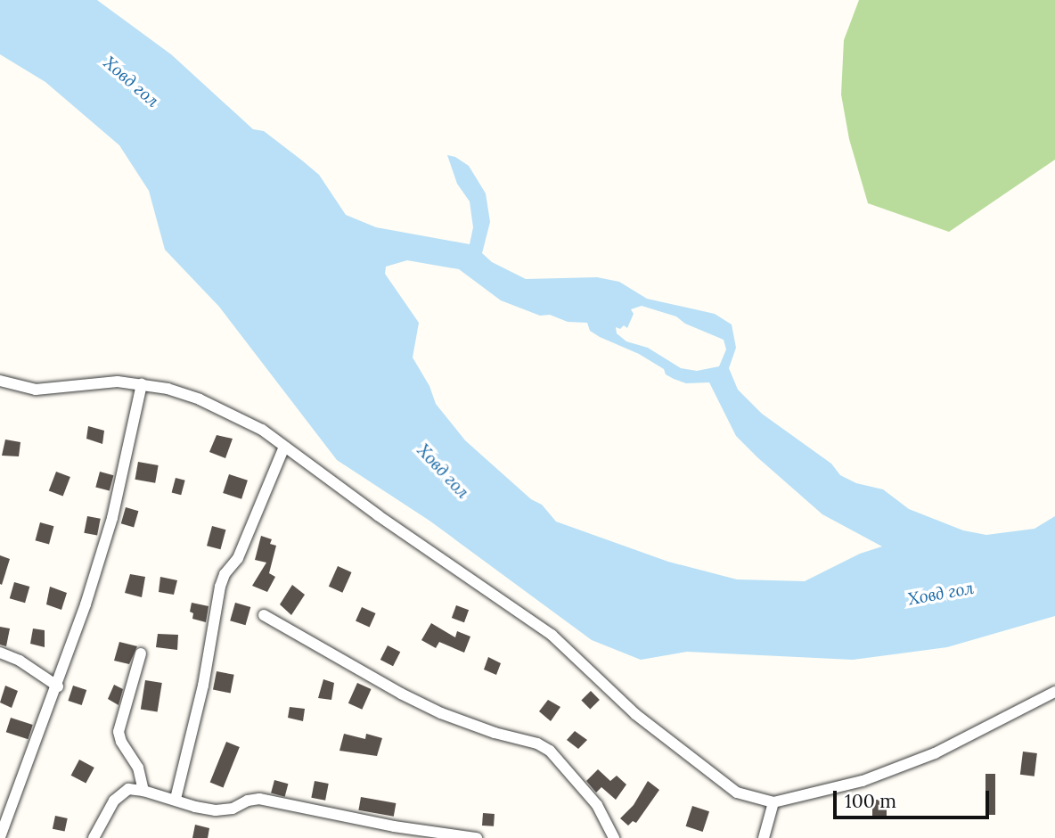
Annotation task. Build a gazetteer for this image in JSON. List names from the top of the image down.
{
  "water": ["Ховд гол"],
  "scale_bar": "100 m"
}
